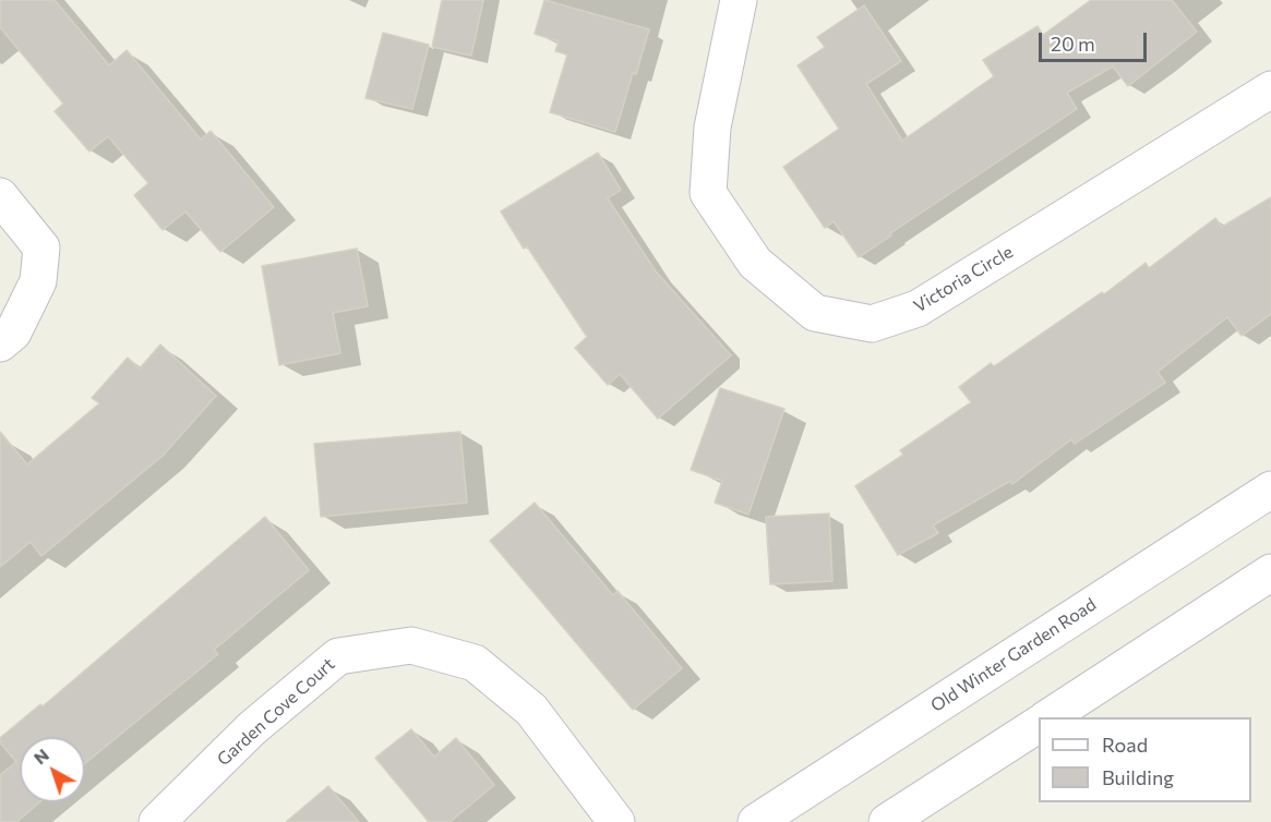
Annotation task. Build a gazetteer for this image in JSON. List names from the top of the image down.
{
  "streets": {
    "street": ["Victoria Circle", "Old Winter Garden Road", "Garden Cove Court"]
  },
  "legend": ["Road", "Building"],
  "scale_bar": "20 m",
  "north": "top left"
}
